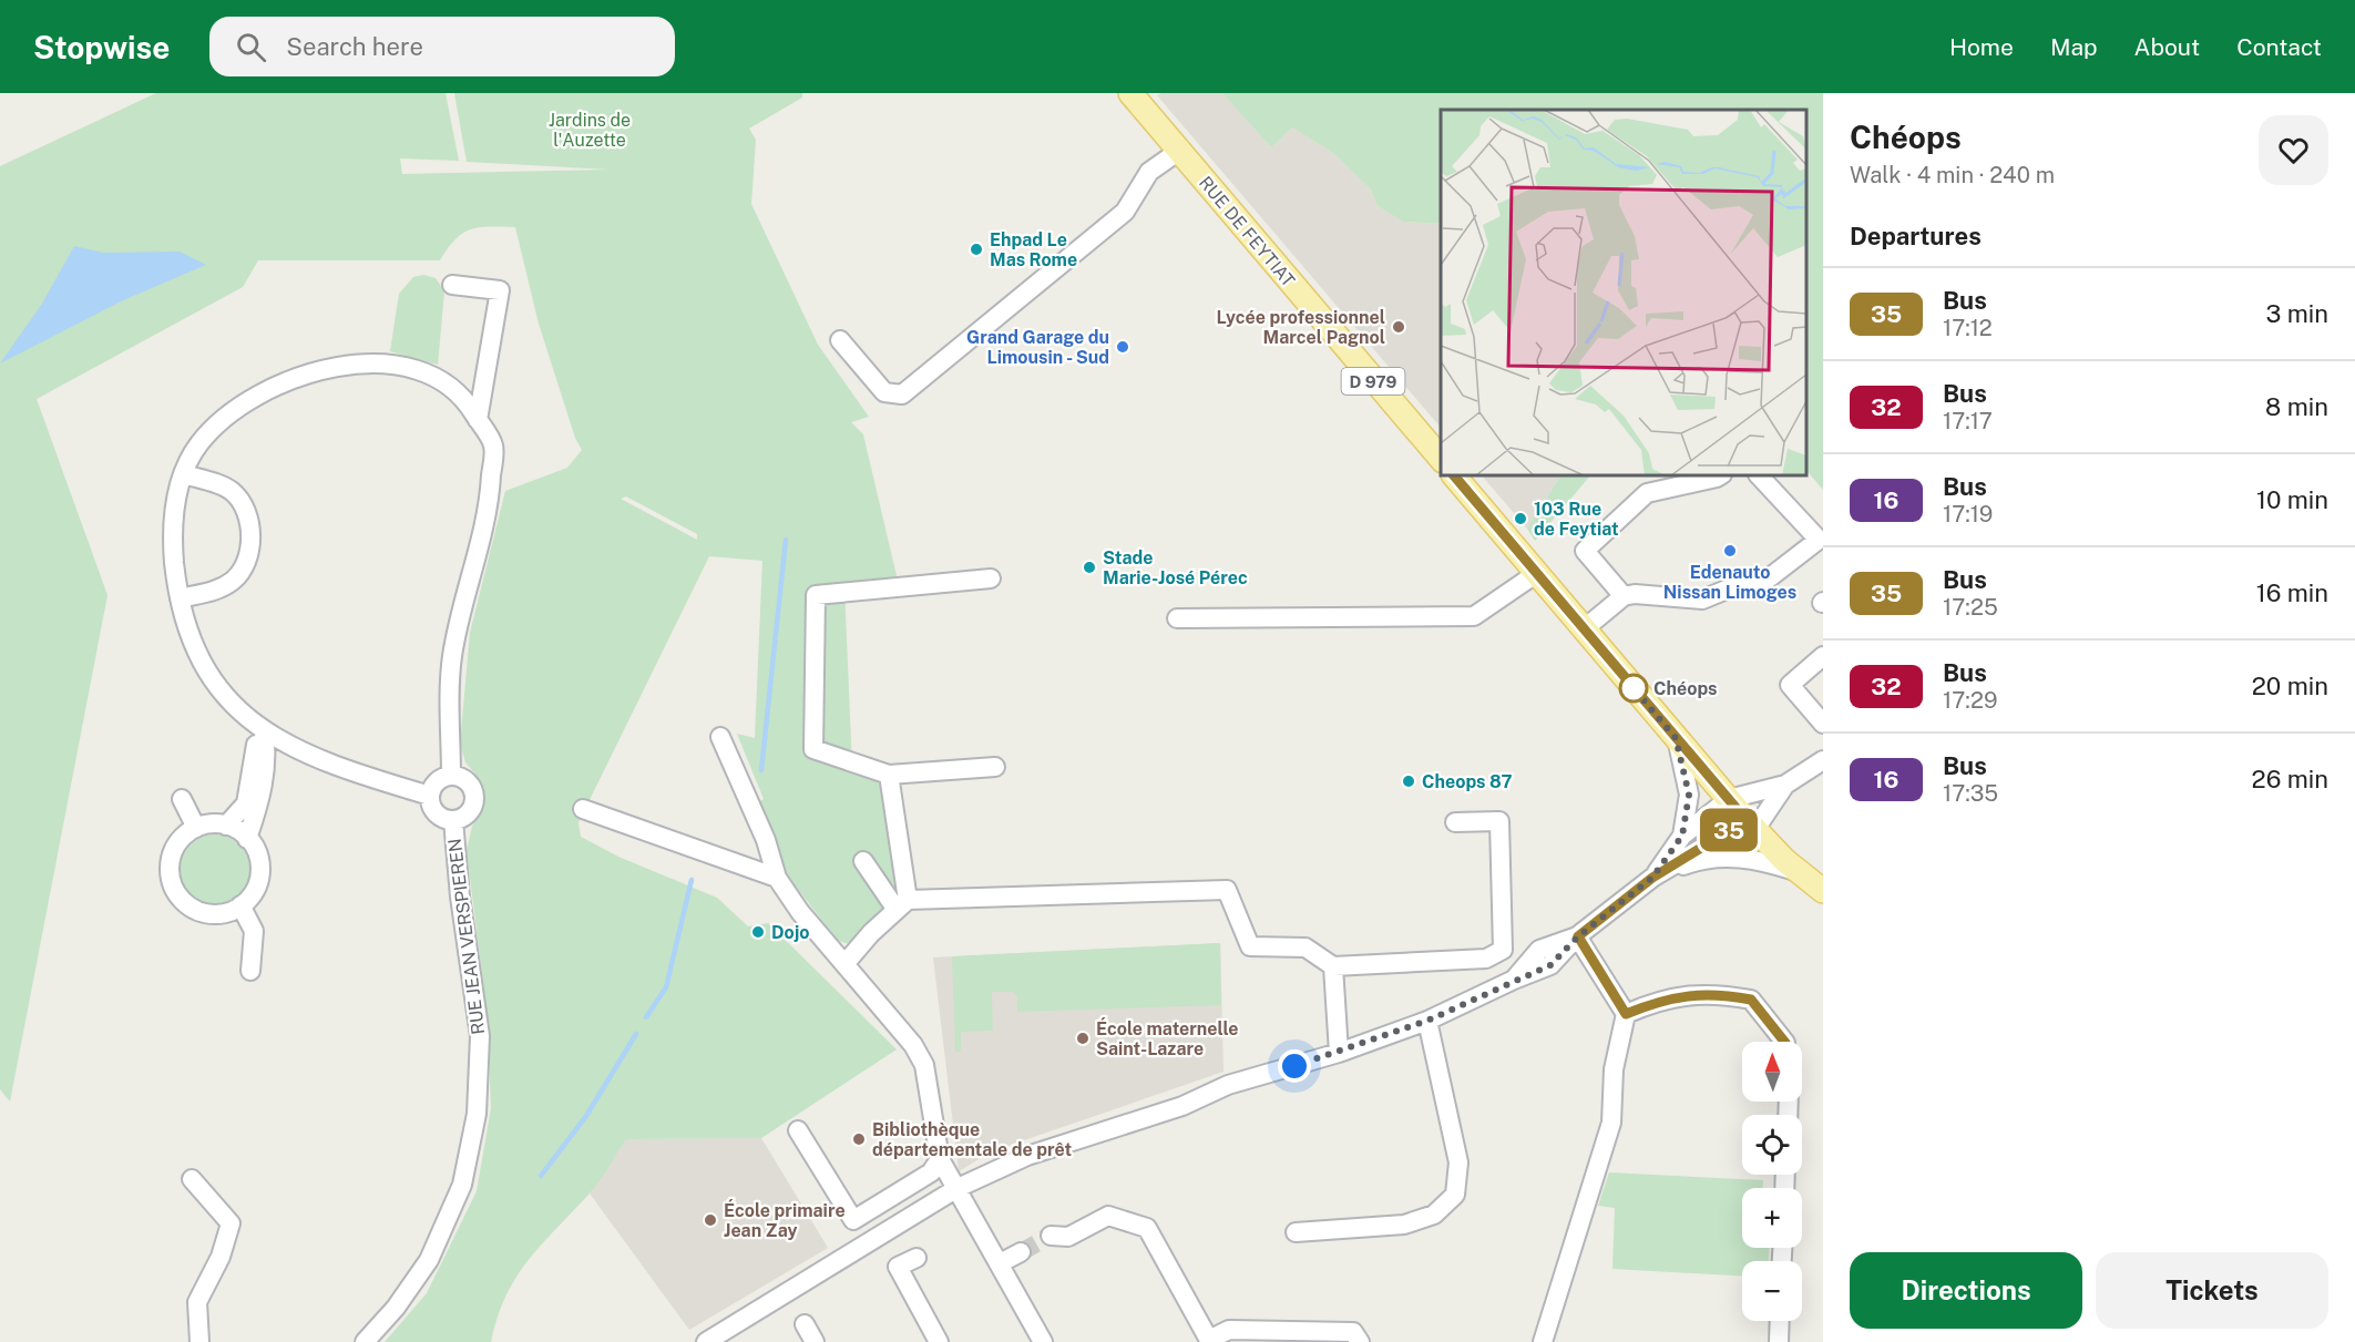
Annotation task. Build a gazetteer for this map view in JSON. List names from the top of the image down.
{
  "streets": {
    "main road": ["RUE DE FEYTIAT", "D 979"],
    "street": ["RUE JEAN VERSPIEREN"]
  },
  "parks": ["Jardins de l'Auzette"],
  "places": [
    "Ehpad Le Mas Rome",
    "Lycée professionnel Marcel Pagnol",
    "Grand Garage du Limousin - Sud",
    "103 Rue de Feytiat",
    "Edenauto Nissan Limoges",
    "Stade Marie-José Pérec",
    "Chéops",
    "Cheops 87",
    "Dojo",
    "École maternelle Saint-Lazare",
    "Bibliothèque départementale de prêt",
    "École primaire Jean Zay"
  ],
  "lines": ["bus line 35"],
  "north": "top",
  "page": {
    "header": "Stopwise",
    "search": "Search here",
    "nav": [
      "Home",
      "Map",
      "About",
      "Contact"
    ],
    "on_map": "35",
    "heading": [
      ["Chéops", "Walk · 4 min · 240 m"],
      "Departures"
    ],
    "list": [
      {
        "mark": "35",
        "name": "Bus",
        "note": "17:12",
        "value": "3 min"
      },
      {
        "mark": "32",
        "name": "Bus",
        "note": "17:17",
        "value": "8 min"
      },
      {
        "mark": "16",
        "name": "Bus",
        "note": "17:19",
        "value": "10 min"
      },
      {
        "mark": "35",
        "name": "Bus",
        "note": "17:25",
        "value": "16 min"
      },
      {
        "mark": "32",
        "name": "Bus",
        "note": "17:29",
        "value": "20 min"
      },
      {
        "mark": "16",
        "name": "Bus",
        "note": "17:35",
        "value": "26 min"
      }
    ],
    "map_buttons": ["+", "−"],
    "buttons": ["Directions", "Tickets"]
  }
}
